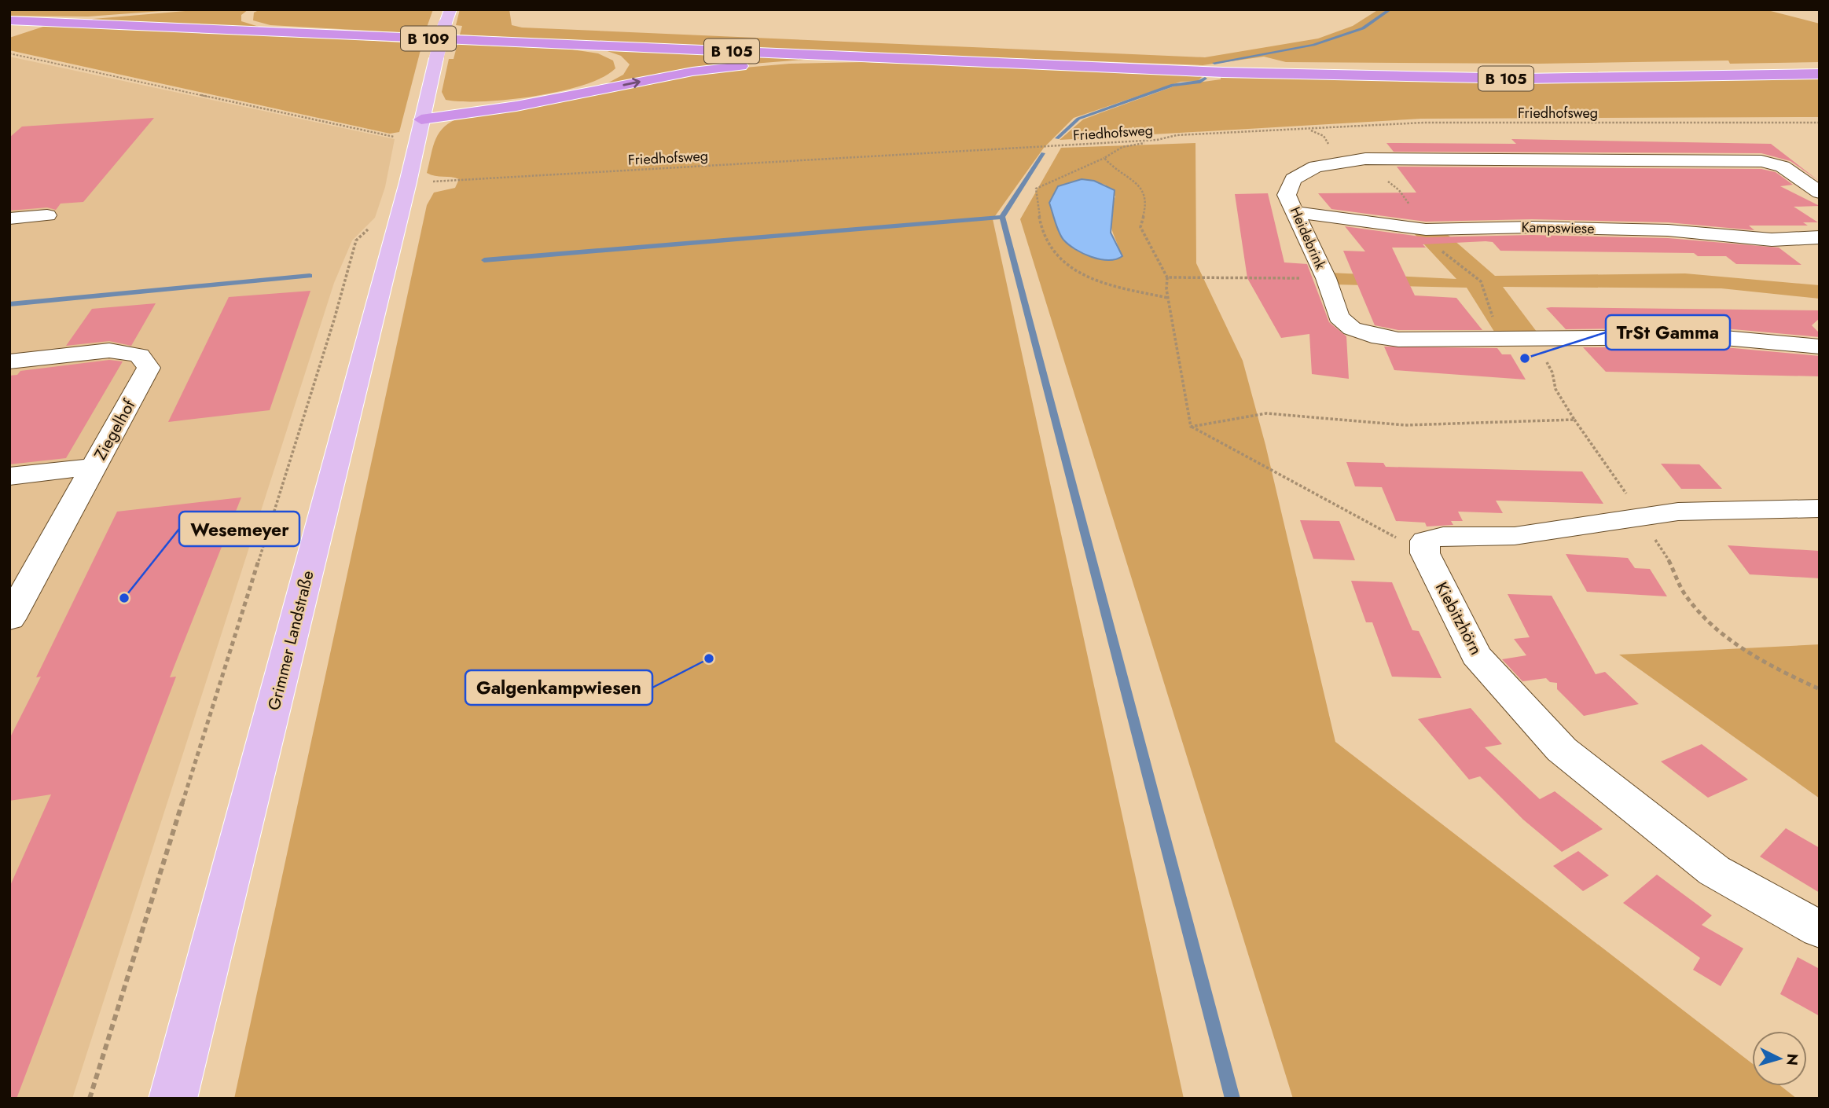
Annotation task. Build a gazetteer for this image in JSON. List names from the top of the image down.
{
  "streets": {
    "highway": ["B 109", "B 105"],
    "main road": ["Grimmer Landstraße"],
    "street": [
      "Kampswiese",
      "Heidebrink",
      "Ziegelhof",
      "Kiebitzhörn"
    ],
    "path": ["Friedhofsweg"]
  },
  "crossings": [
    ["B 109", "B 105"],
    ["B 109", "Grimmer Landstraße"],
    ["Friedhofsweg", "Grimmer Landstraße"],
    ["Kampswiese", "Heidebrink"]
  ],
  "places": ["TrSt Gamma", "Wesemeyer", "Galgenkampwiesen"],
  "north": "right"
}
